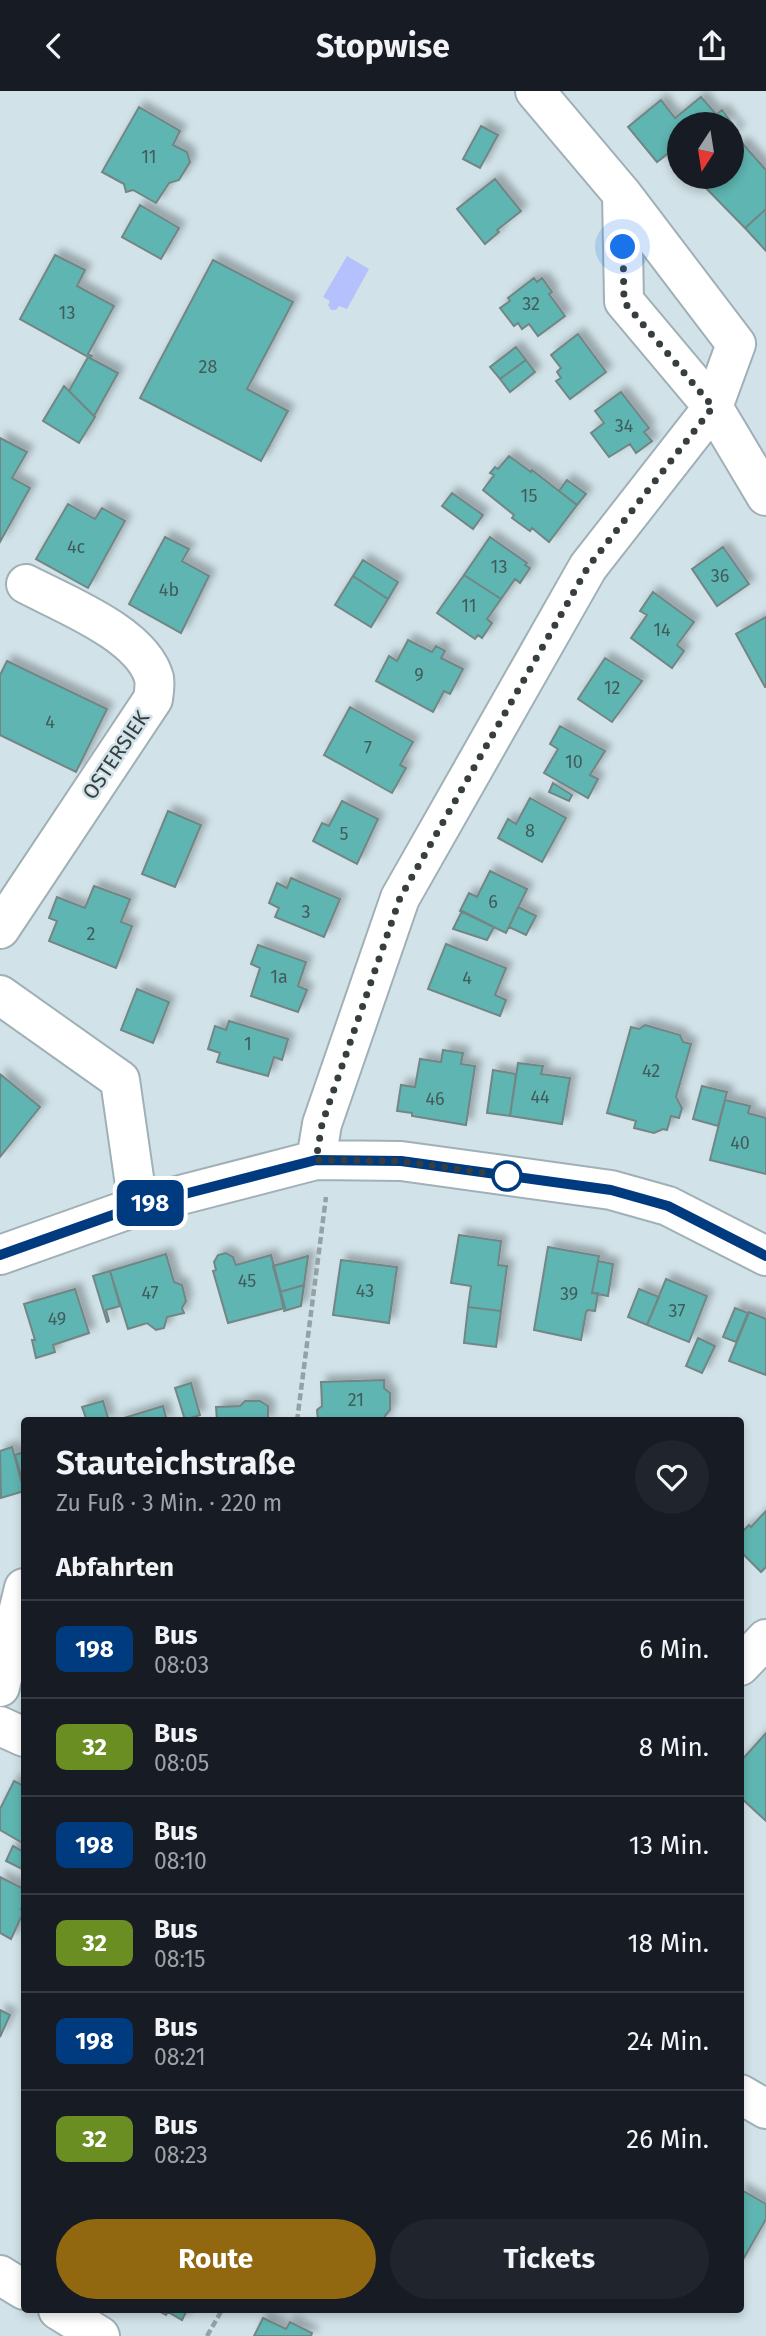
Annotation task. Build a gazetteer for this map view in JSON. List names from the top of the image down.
{
  "streets": {
    "street": ["OSTERSIEK"]
  },
  "lines": ["bus line 198"],
  "house_numbers": [
    "11",
    "32",
    "13",
    "28",
    "34",
    "15",
    "4c",
    "13",
    "36",
    "4b",
    "11",
    "14",
    "9",
    "12",
    "4",
    "7",
    "10",
    "8",
    "5",
    "6",
    "3",
    "2",
    "1a",
    "4",
    "1",
    "42",
    "44",
    "46",
    "40",
    "45",
    "43",
    "47",
    "39",
    "37",
    "49",
    "21"
  ],
  "north": "bottom",
  "page": {
    "header": "Stopwise",
    "on_map": "198",
    "heading": [
      ["Stauteichstraße", "Zu Fuß · 3 Min. · 220 m"],
      "Abfahrten"
    ],
    "list": [
      {
        "mark": "198",
        "name": "Bus",
        "note": "08:03",
        "value": "6 Min."
      },
      {
        "mark": "32",
        "name": "Bus",
        "note": "08:05",
        "value": "8 Min."
      },
      {
        "mark": "198",
        "name": "Bus",
        "note": "08:10",
        "value": "13 Min."
      },
      {
        "mark": "32",
        "name": "Bus",
        "note": "08:15",
        "value": "18 Min."
      },
      {
        "mark": "198",
        "name": "Bus",
        "note": "08:21",
        "value": "24 Min."
      },
      {
        "mark": "32",
        "name": "Bus",
        "note": "08:23",
        "value": "26 Min."
      }
    ],
    "buttons": ["Route", "Tickets"]
  }
}
